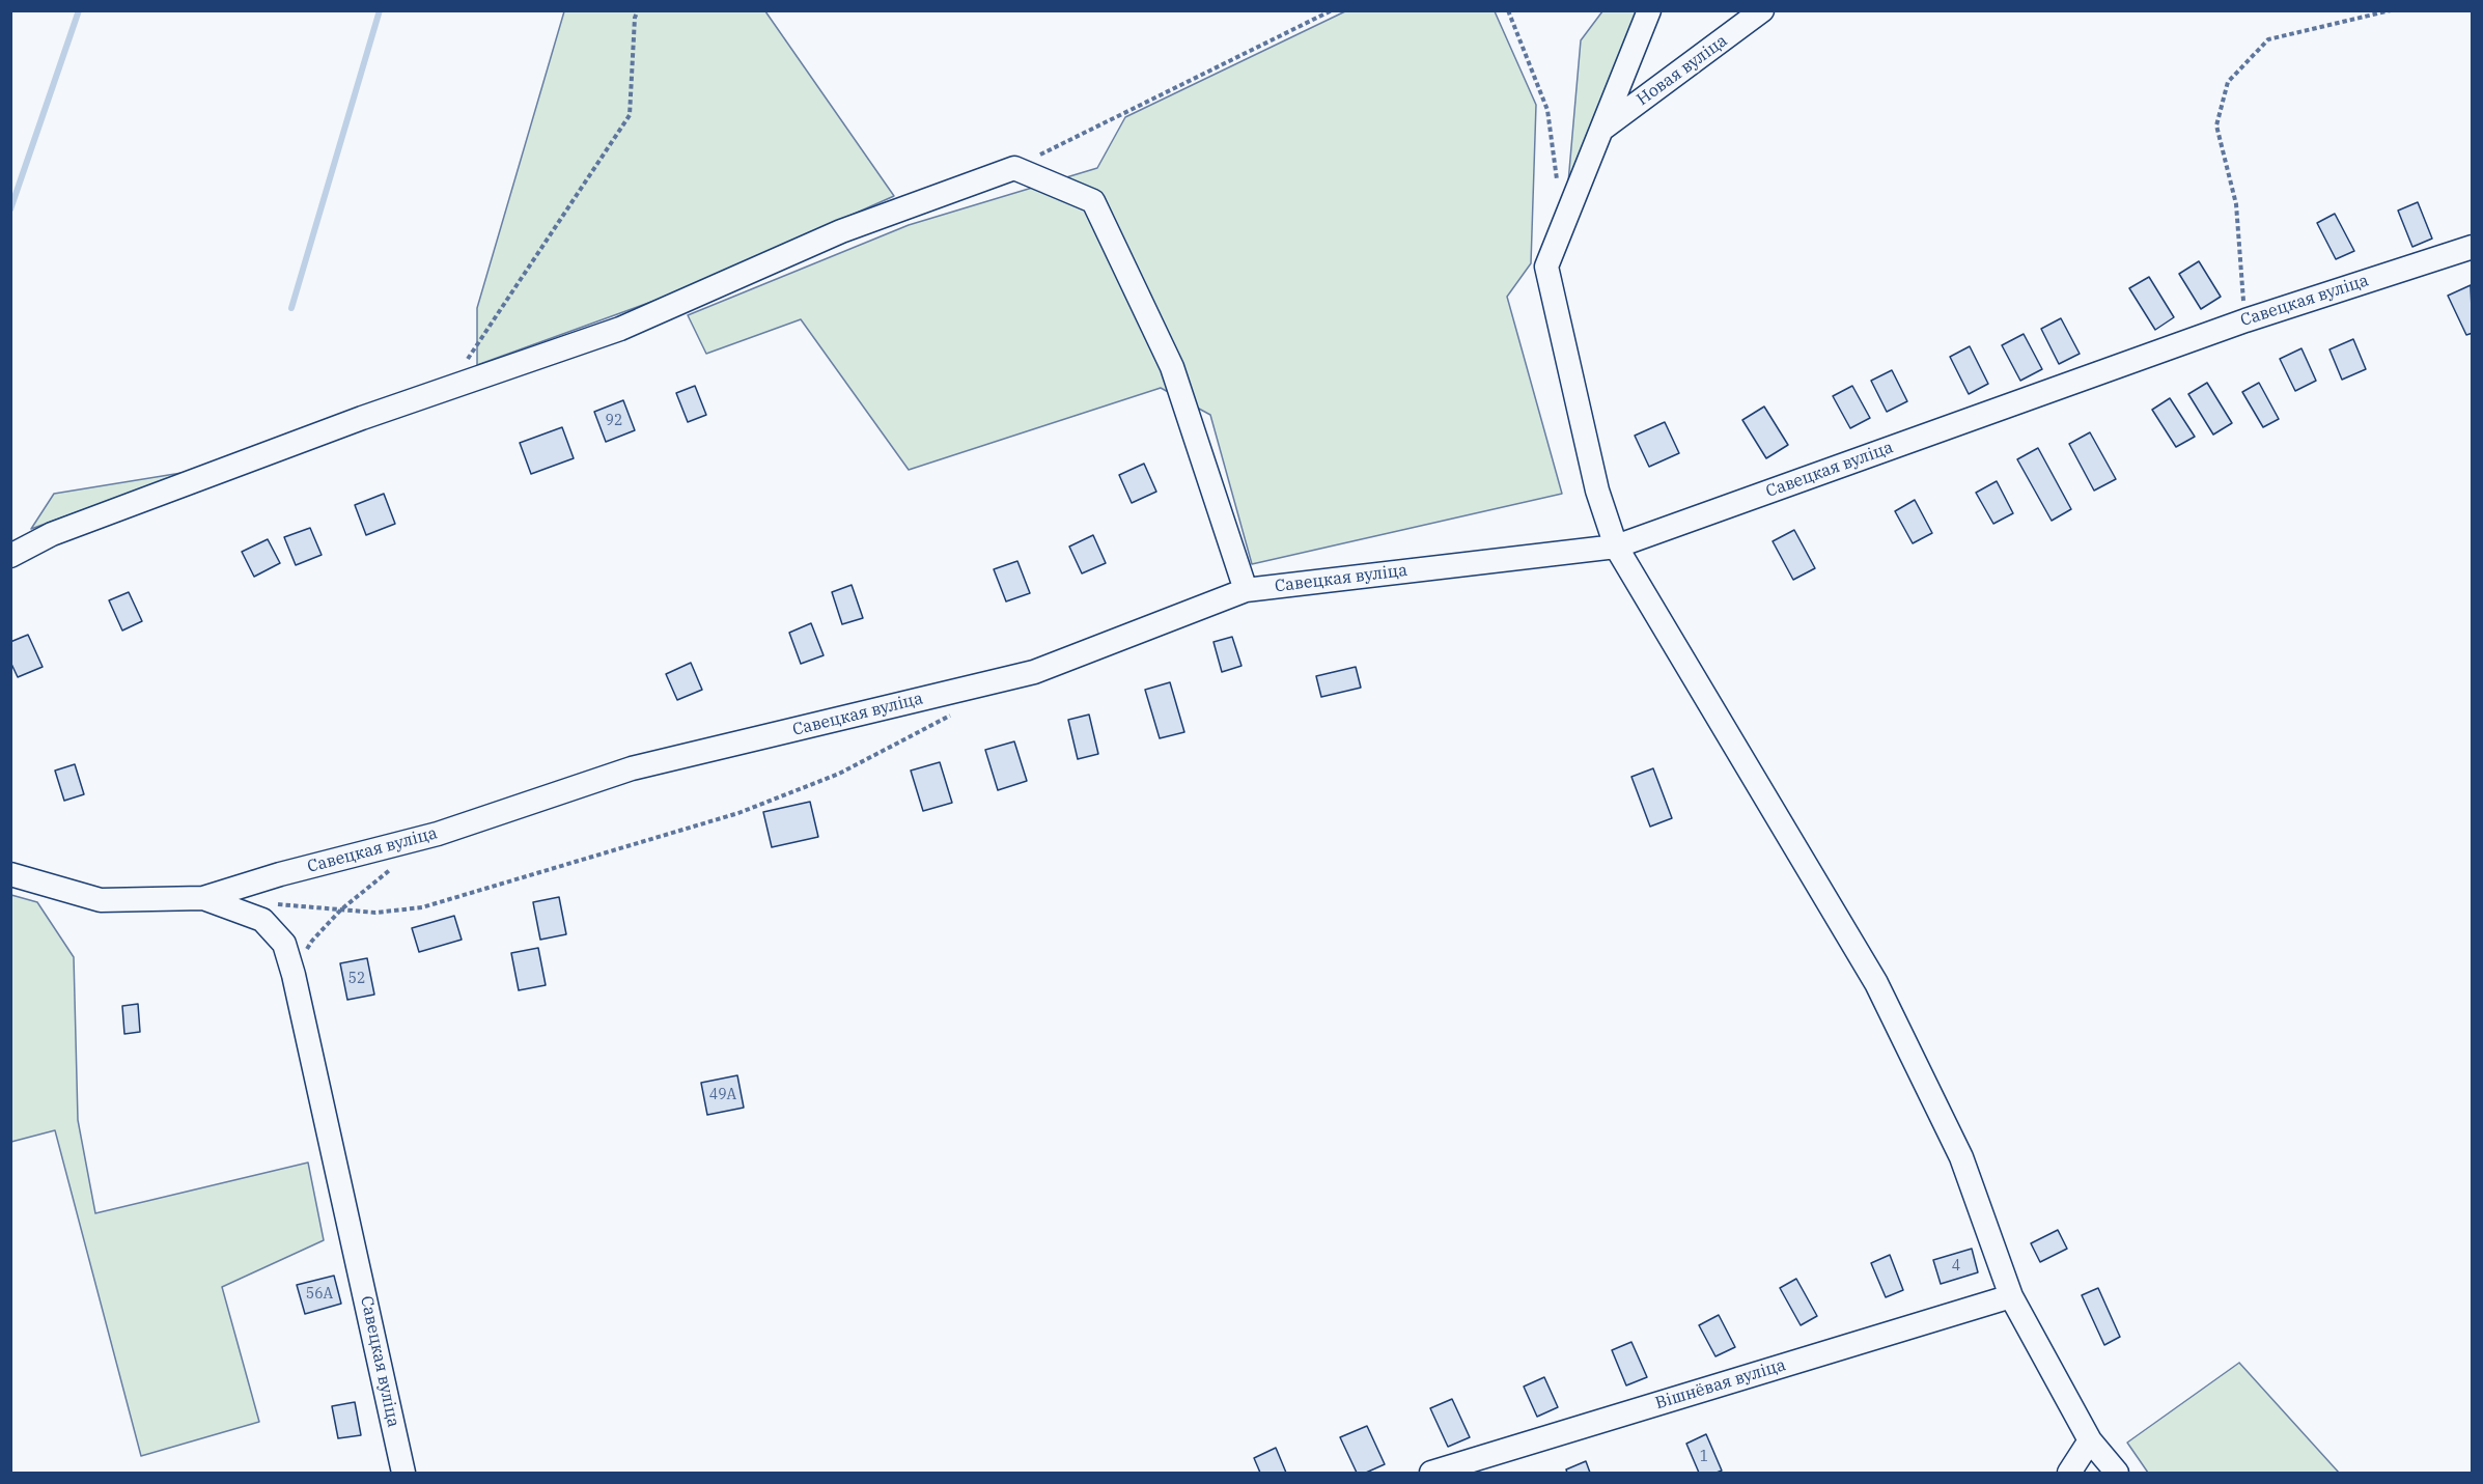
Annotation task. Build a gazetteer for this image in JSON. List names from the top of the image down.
{
  "streets": {
    "street": ["Новая вуліца", "Савецкая вуліца", "Вішнёвая вуліца"]
  },
  "house_numbers": [
    "92",
    "52",
    "49А",
    "4",
    "56А",
    "1"
  ]
}
